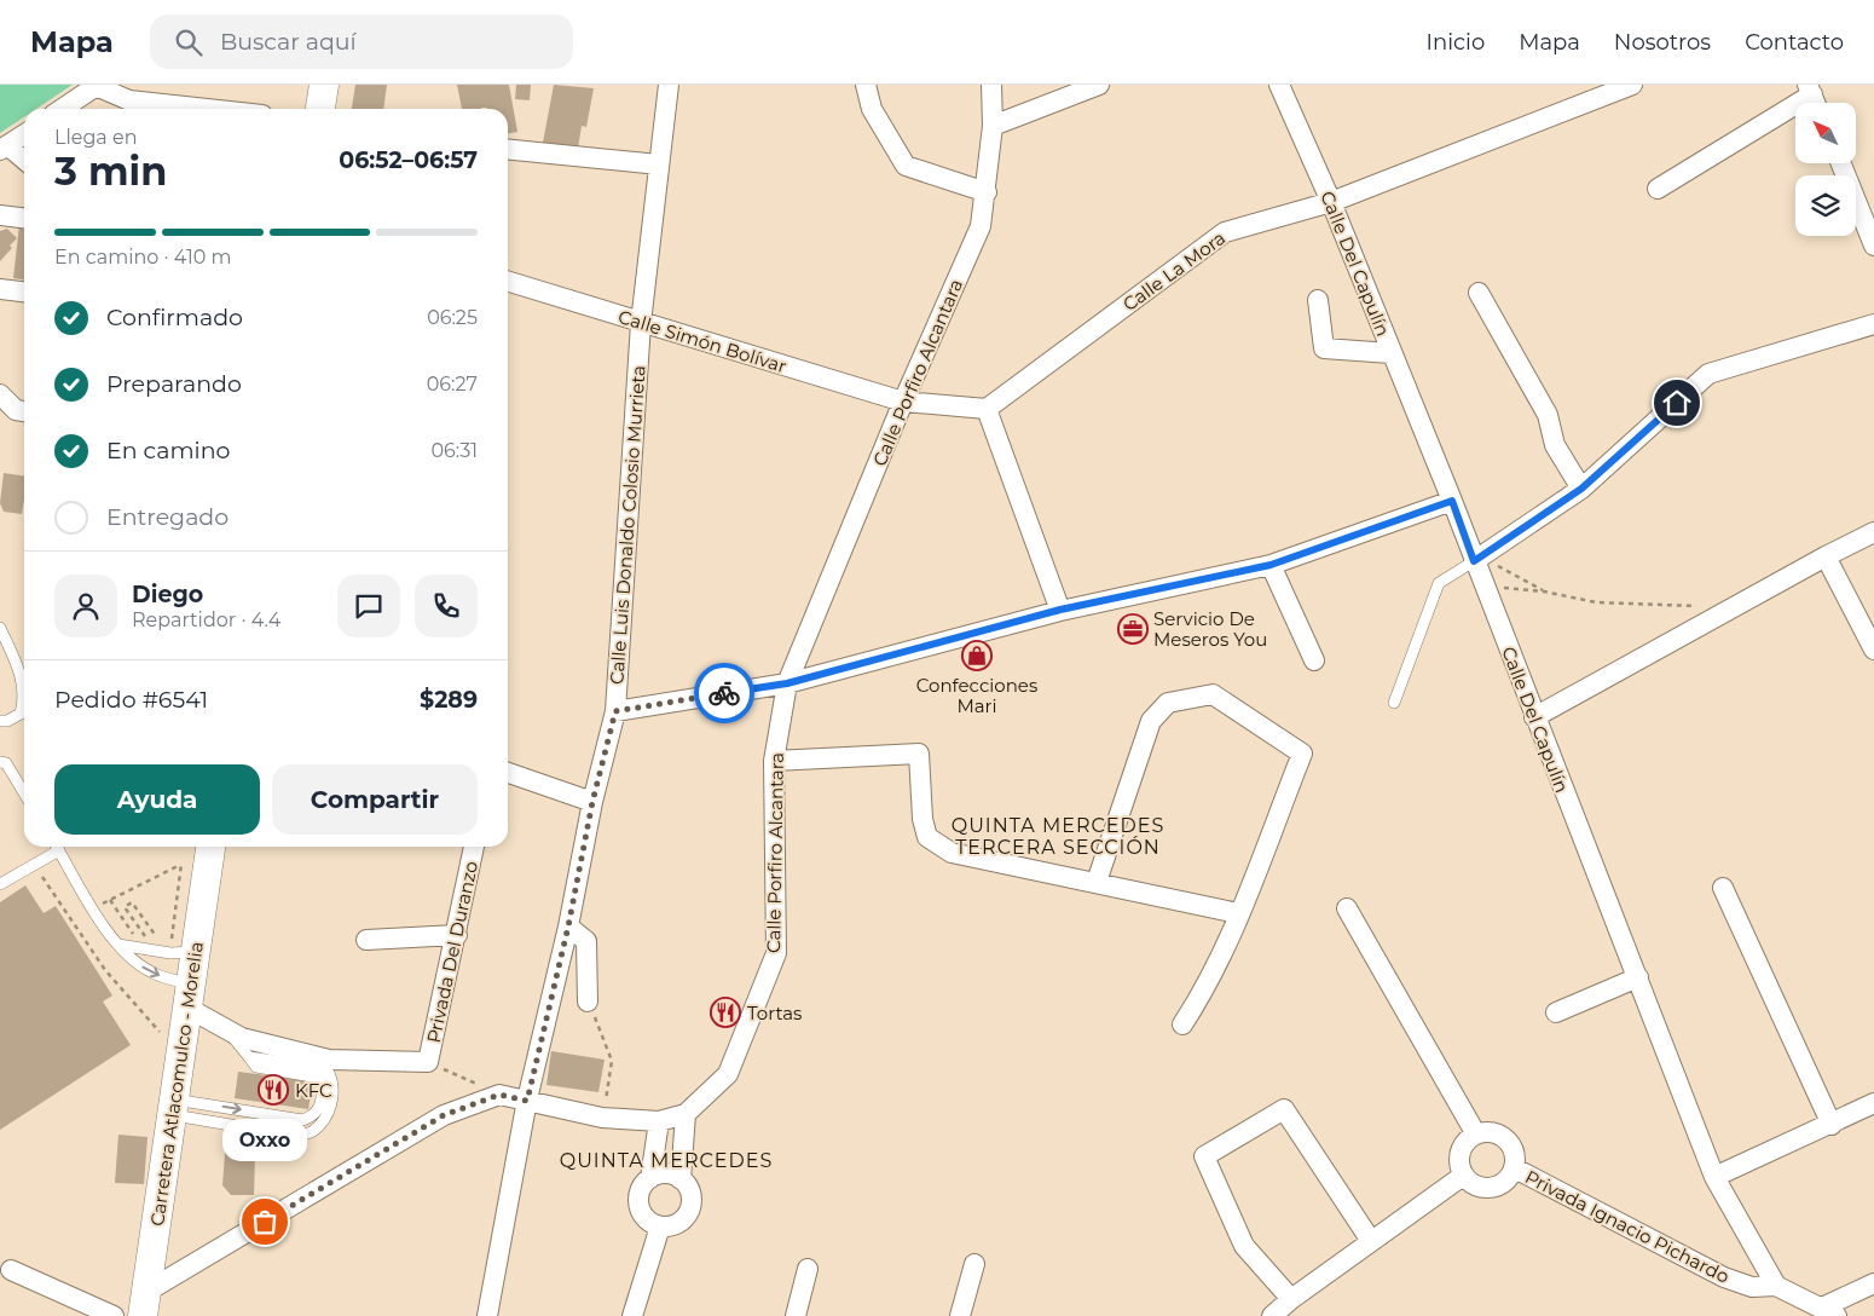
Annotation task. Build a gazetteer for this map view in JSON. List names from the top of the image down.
{
  "streets": {
    "main road": ["Carretera Atlacomulco - Morelia"],
    "street": [
      "Calle Del Capulín",
      "Calle La Mora",
      "Calle Simón Bolívar",
      "Calle Porfiro Alcantara",
      "Calle Luis Donaldo Colosio Murrieta",
      "Privada Del Duranzo",
      "Privada Ignacio Pichardo"
    ]
  },
  "crossings": [
    ["Calle Del Capulín", "Calle La Mora"],
    ["Calle Del Capulín", "Privada Ignacio Pichardo"],
    ["Calle Simón Bolívar", "Calle Porfiro Alcantara"],
    ["Calle Simón Bolívar", "Calle Luis Donaldo Colosio Murrieta"],
    ["Calle Porfiro Alcantara", "Calle Luis Donaldo Colosio Murrieta"]
  ],
  "districts": ["QUINTA MERCEDES TERCERA SECCIÓN", "QUINTA MERCEDES"],
  "places": {
    "office": ["Servicio De Meseros You"],
    "shop": ["Confecciones Mari"],
    "restaurant": ["Tortas", "KFC"],
    "other": ["Oxxo"]
  },
  "north": "top left",
  "page": {
    "header": "Mapa",
    "search": "Buscar aquí",
    "nav": [
      "Inicio",
      "Mapa",
      "Nosotros",
      "Contacto"
    ],
    "heading": ["3 min", "Llega en", "06:52–06:57"],
    "panel": [
      "Diego",
      "Repartidor · 4.4",
      "Pedido #6541",
      "$289"
    ],
    "bar": "En camino · 410 m",
    "list": [
      ["Confirmado", "06:25"],
      ["Preparando", "06:27"],
      ["En camino", "06:31"],
      "Entregado"
    ],
    "buttons": ["Ayuda", "Compartir"],
    "bubble": "Oxxo"
  }
}
